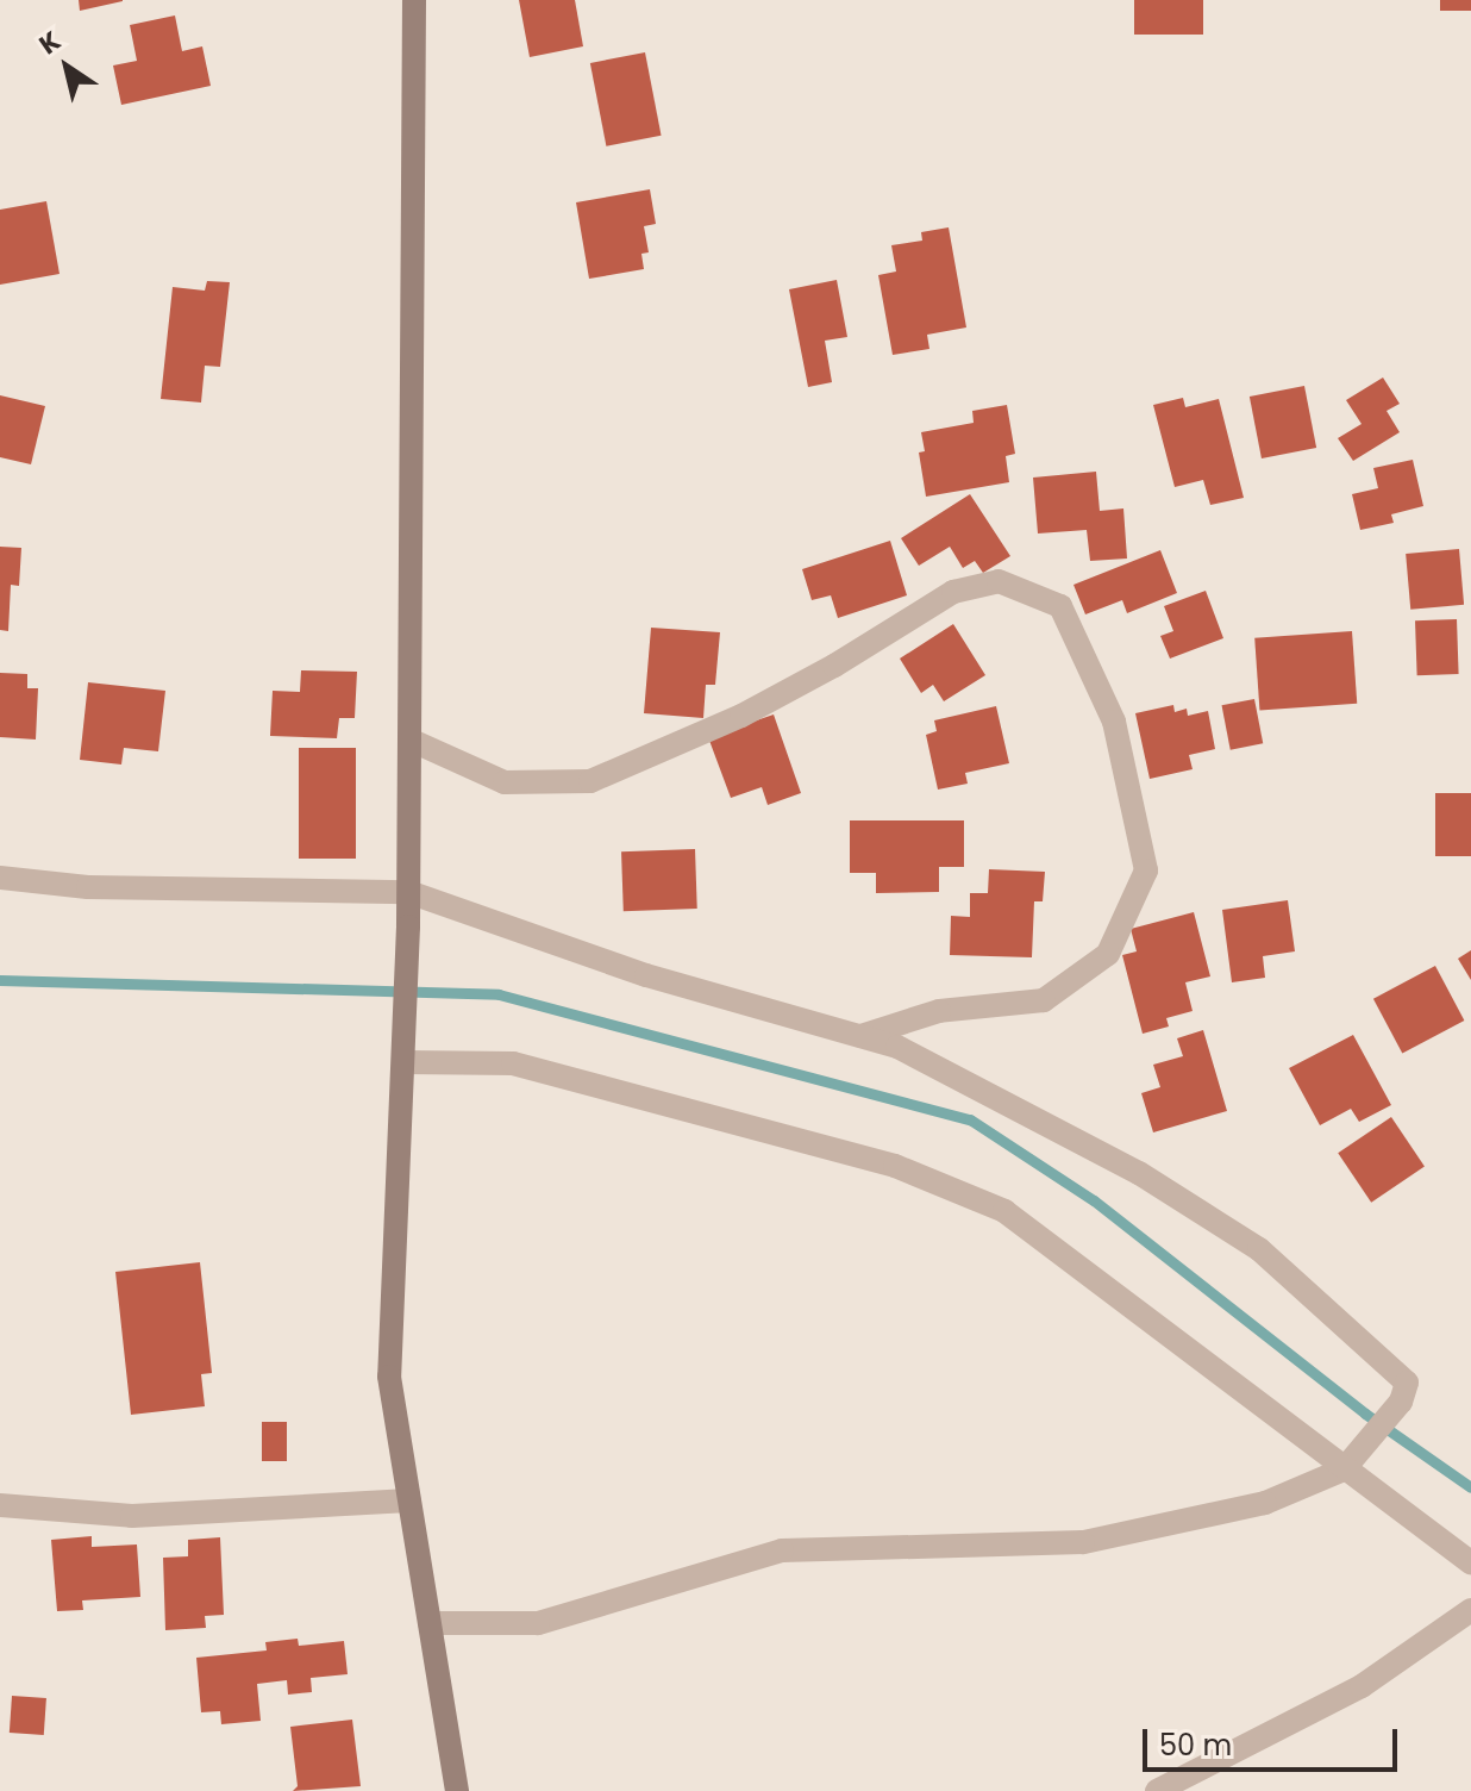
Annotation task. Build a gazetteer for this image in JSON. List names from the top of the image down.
{
  "scale_bar": "50 m",
  "north": "top left"
}
